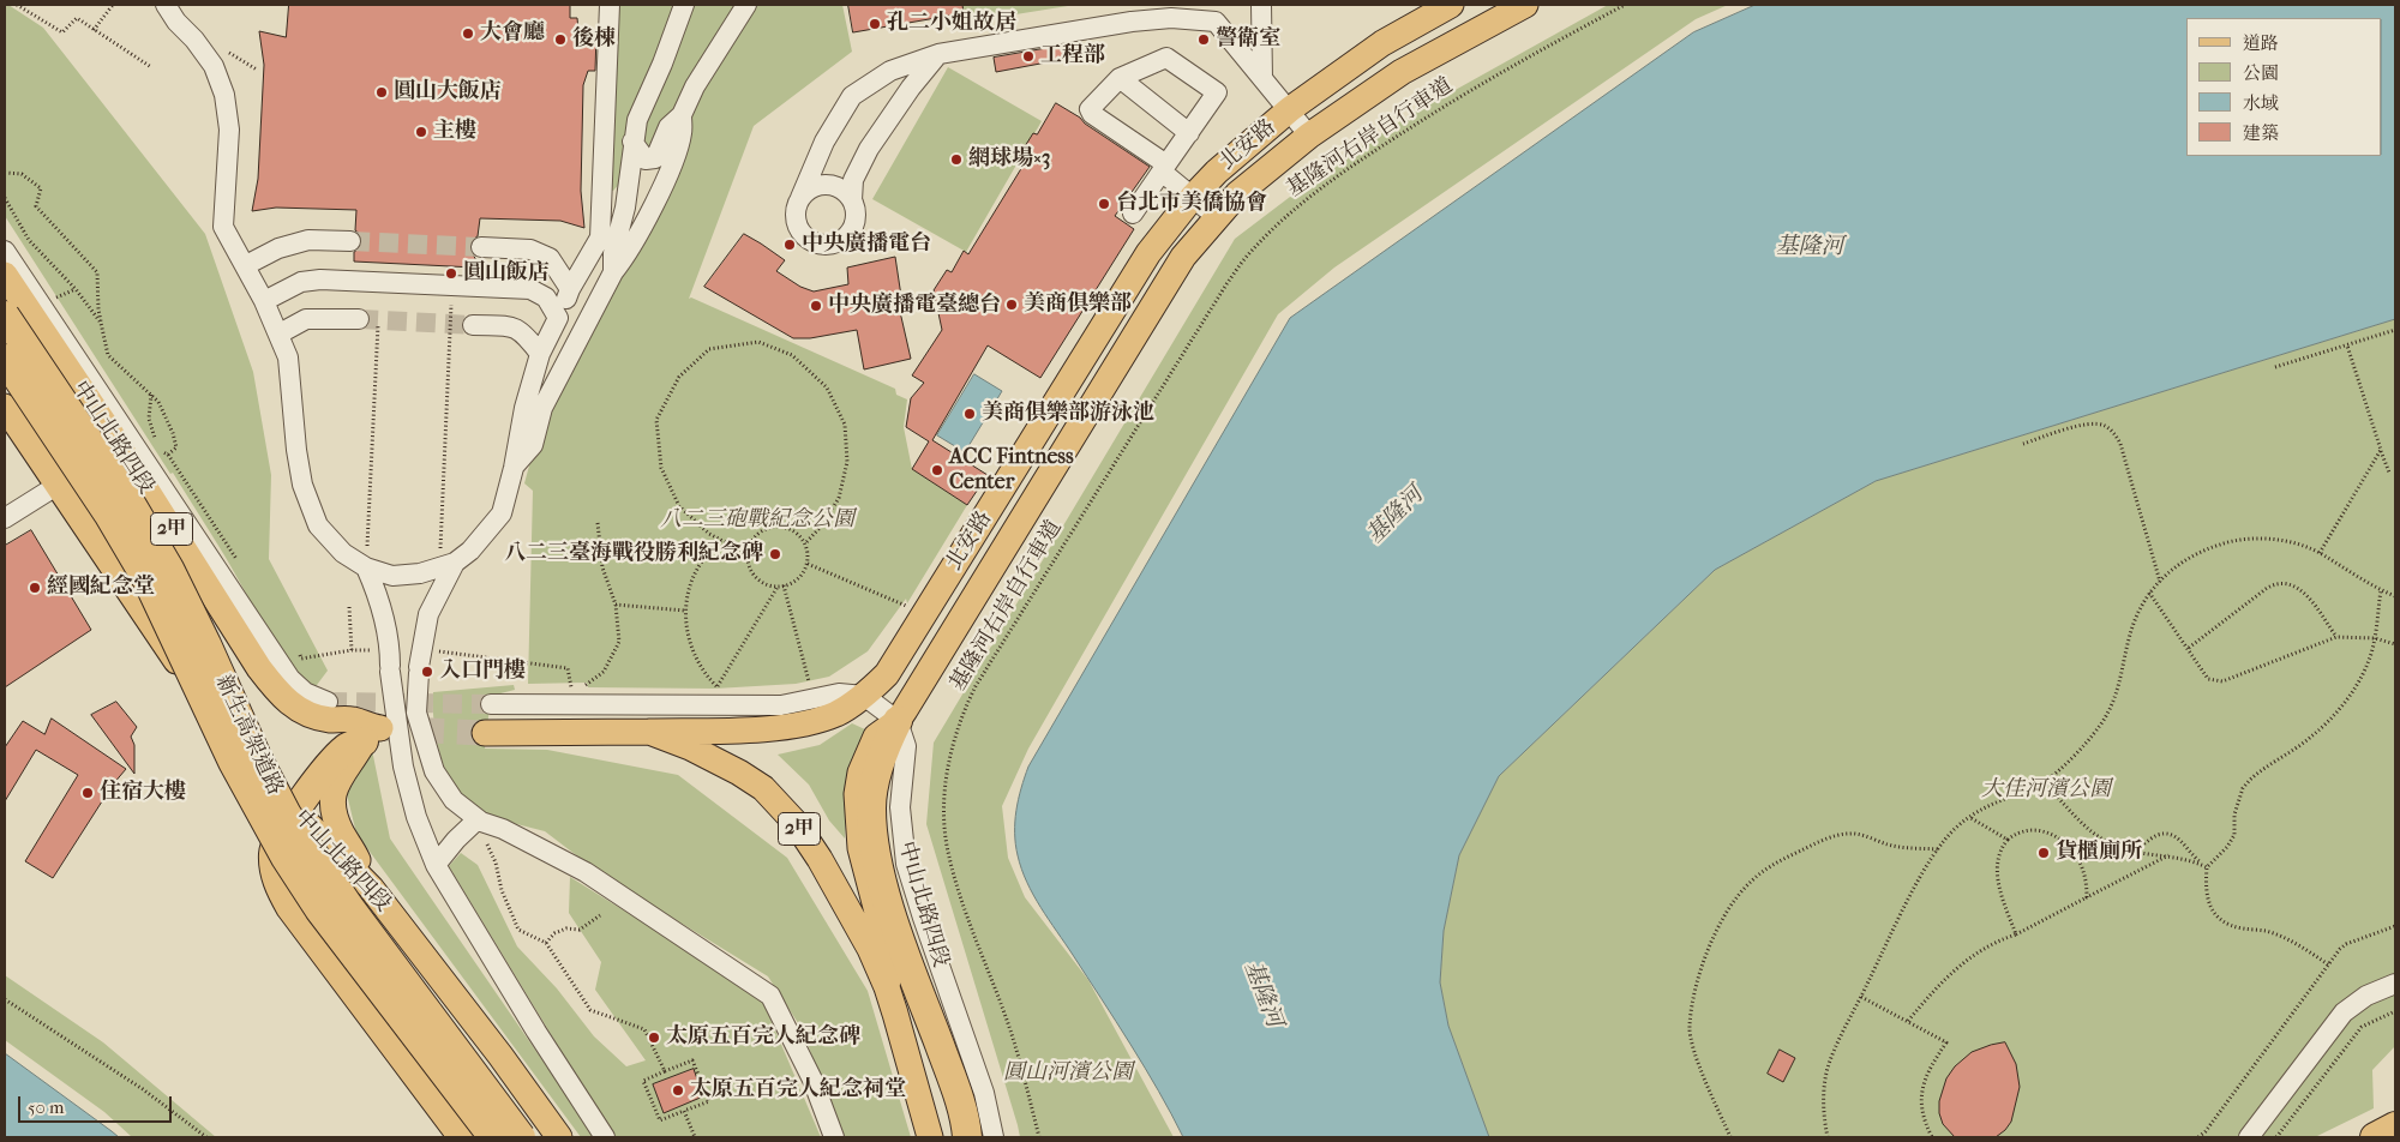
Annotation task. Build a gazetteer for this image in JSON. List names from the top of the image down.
{
  "streets": {
    "highway": ["新生高架道路"],
    "main road": ["北安路", "中山北路四段", "2甲"],
    "path": ["基隆河右岸自行車道"]
  },
  "crossings": [
    ["北安路", "中山北路四段"],
    ["北安路", "2甲"]
  ],
  "water": ["基隆河"],
  "parks": ["八二三砲戰紀念公園", "大佳河濱公園", "圓山河濱公園"],
  "places": [
    "孔二小姐故居",
    "大會廳",
    "後棟",
    "警衛室",
    "工程部",
    "圓山大飯店",
    "主樓",
    "網球場×3",
    "台北市美僑協會",
    "中央廣播電台",
    "圓山飯店",
    "美商俱樂部",
    "中央廣播電臺總台",
    "美商俱樂部游泳池",
    "ACC Fintness Center",
    "八二三臺海戰役勝利紀念碑",
    "經國紀念堂",
    "入口門樓",
    "住宿大樓",
    "貨櫃廁所",
    "太原五百完人紀念碑",
    "太原五百完人紀念祠堂"
  ],
  "legend": [
    "道路",
    "公園",
    "水域",
    "建築"
  ],
  "scale_bar": "50 m"
}
